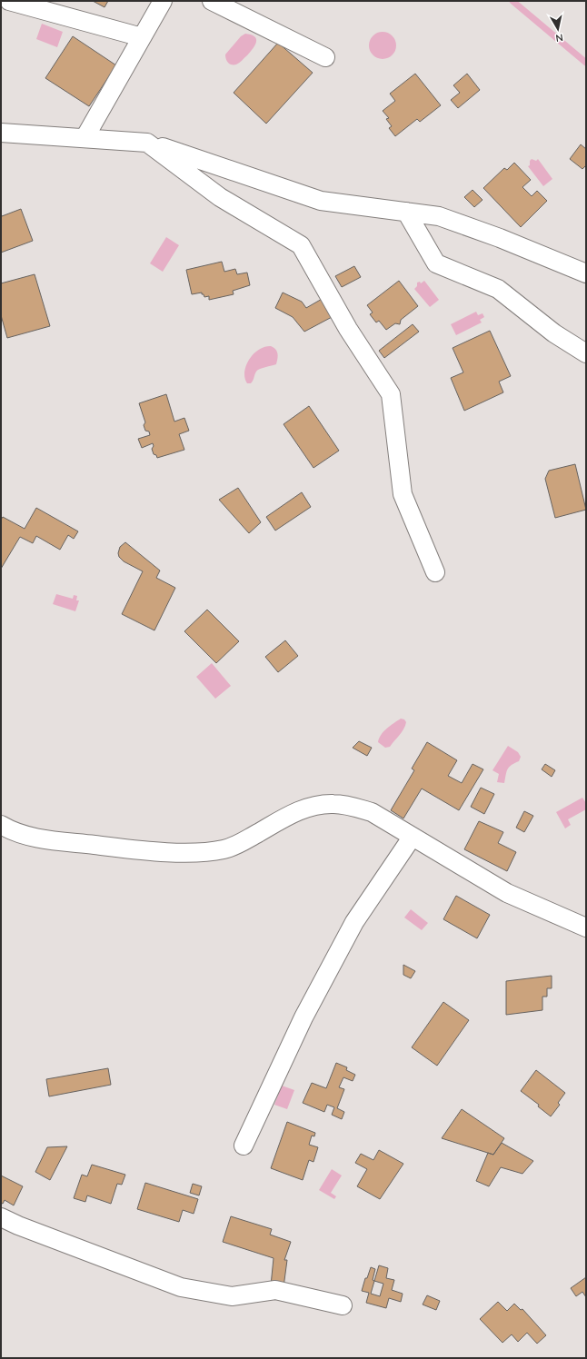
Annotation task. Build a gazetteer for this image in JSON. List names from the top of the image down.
{
  "north": "bottom"
}
